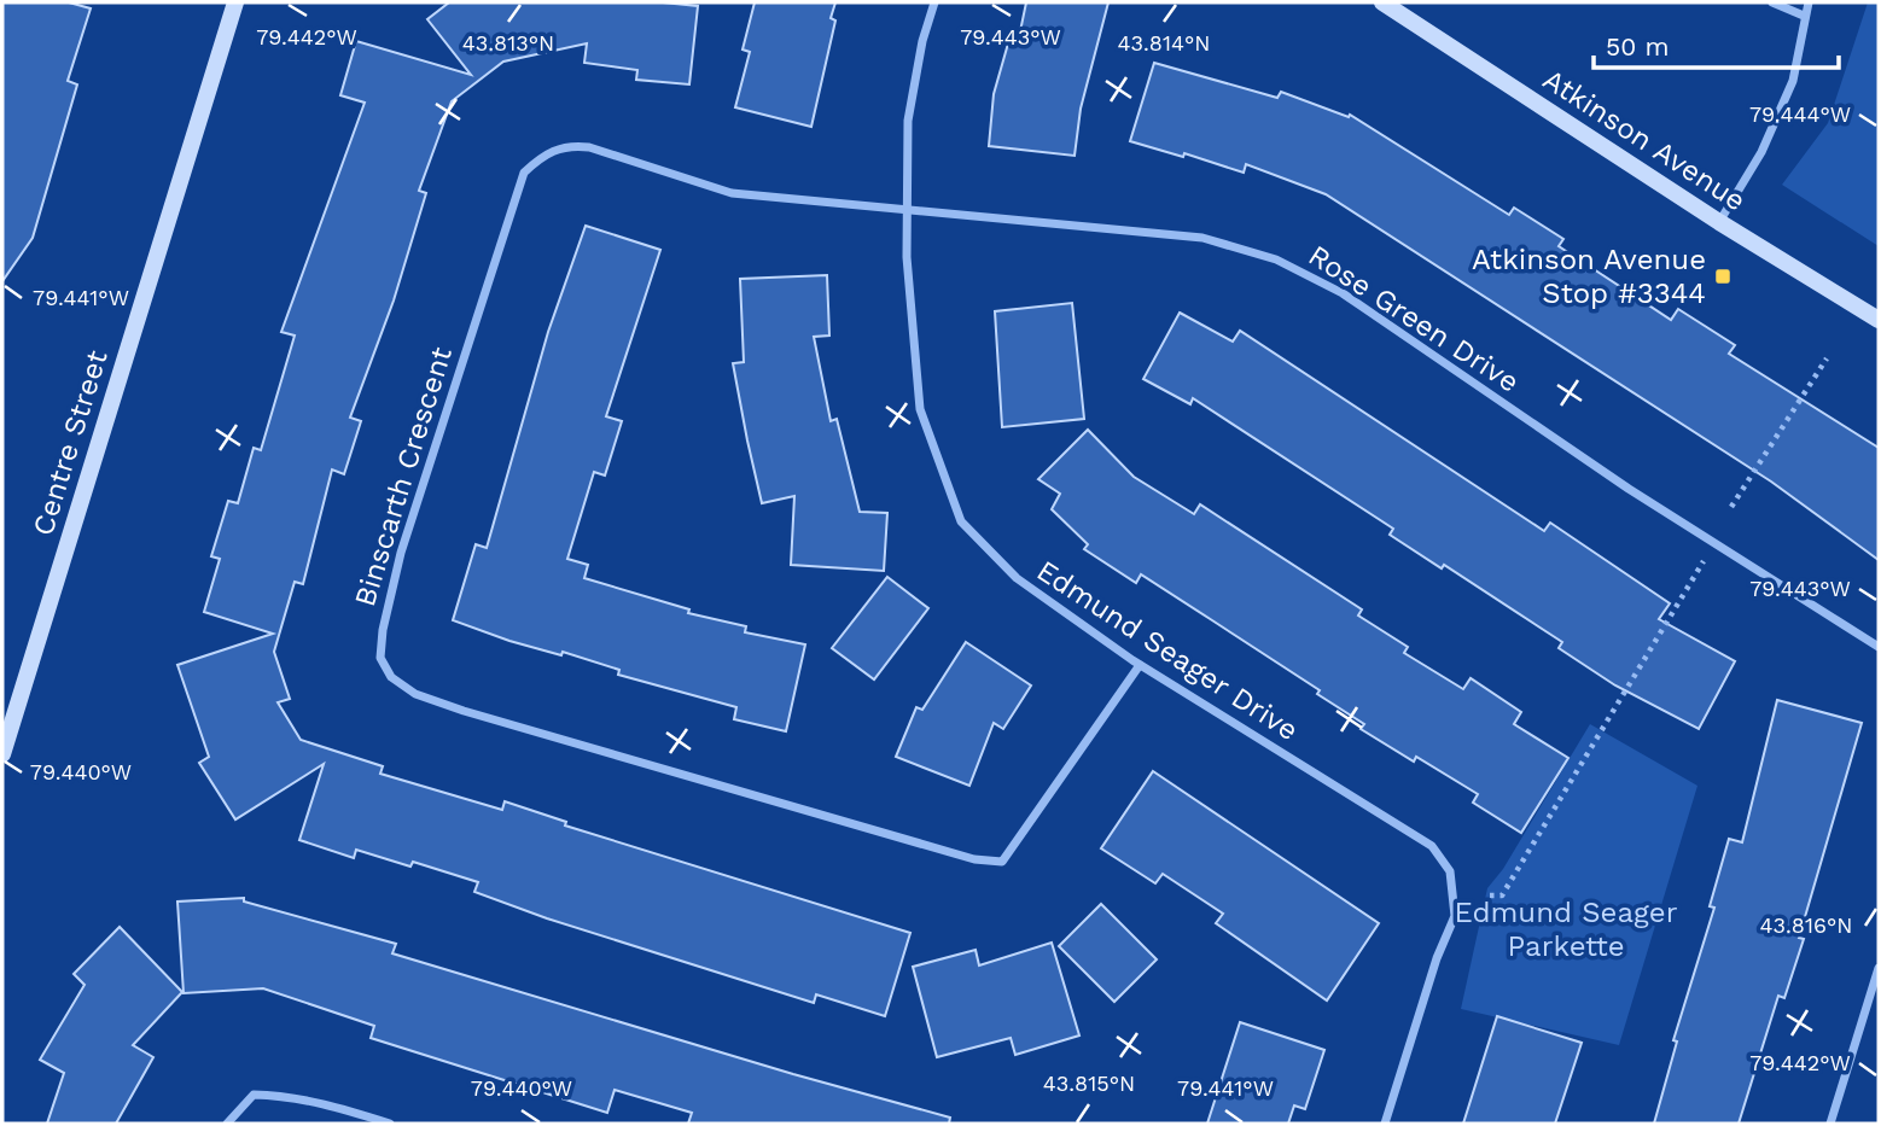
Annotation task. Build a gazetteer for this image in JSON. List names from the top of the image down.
{
  "streets": {
    "main road": ["Atkinson Avenue", "Centre Street"],
    "street": ["Rose Green Drive", "Binscarth Crescent", "Edmund Seager Drive"]
  },
  "crossings": [
    ["Rose Green Drive", "Binscarth Crescent"],
    ["Rose Green Drive", "Edmund Seager Drive"],
    ["Binscarth Crescent", "Edmund Seager Drive"]
  ],
  "parks": ["Edmund Seager Parkette"],
  "places": {
    "transit": ["Atkinson Avenue Stop #3344"]
  },
  "scale_bar": "50 m",
  "coordinates": [
    "79.443°W",
    "79.442°W",
    "43.813°N",
    "43.814°N",
    "79.444°W",
    "79.441°W",
    "79.440°W",
    "43.816°N",
    "43.815°N"
  ]
}
